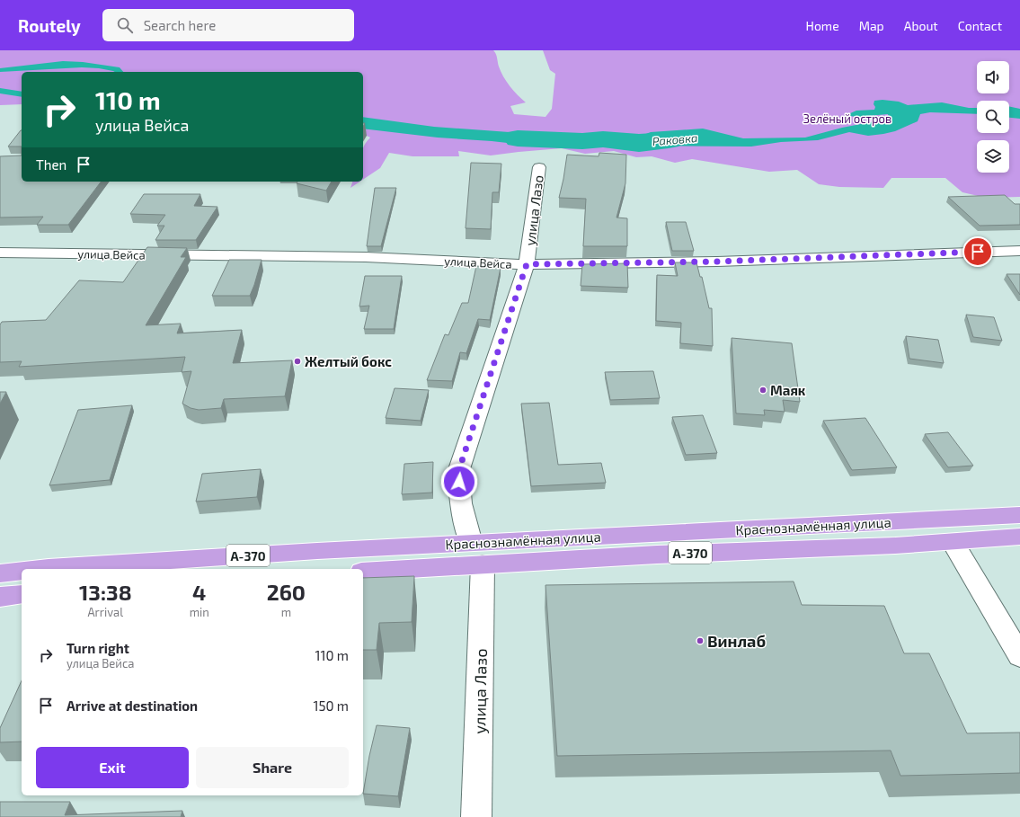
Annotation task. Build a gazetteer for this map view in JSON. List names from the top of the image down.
{
  "streets": {
    "highway": ["Краснознамённая улица", "А-370"],
    "street": ["улица Лазо", "улица Вейса"]
  },
  "crossings": [
    ["улица Лазо", "улица Вейса"],
    ["улица Лазо", "Краснознамённая улица"]
  ],
  "water": ["Раковка"],
  "parks": ["Зелёный остров"],
  "places": ["Желтый бокс", "Маяк", "Винлаб"],
  "page": {
    "header": "Routely",
    "search": "Search here",
    "nav": [
      "Home",
      "Map",
      "About",
      "Contact"
    ],
    "turn": ["110 m", "улица Вейса"],
    "then": "Then",
    "eta": [
      "13:38",
      "Arrival",
      "4",
      "min",
      "260",
      "m"
    ],
    "list": [
      {
        "name": "Turn right",
        "note": "улица Вейса",
        "value": "110 m"
      },
      {
        "name": "Arrive at destination",
        "value": "150 m"
      }
    ],
    "buttons": ["Exit", "Share"]
  }
}
